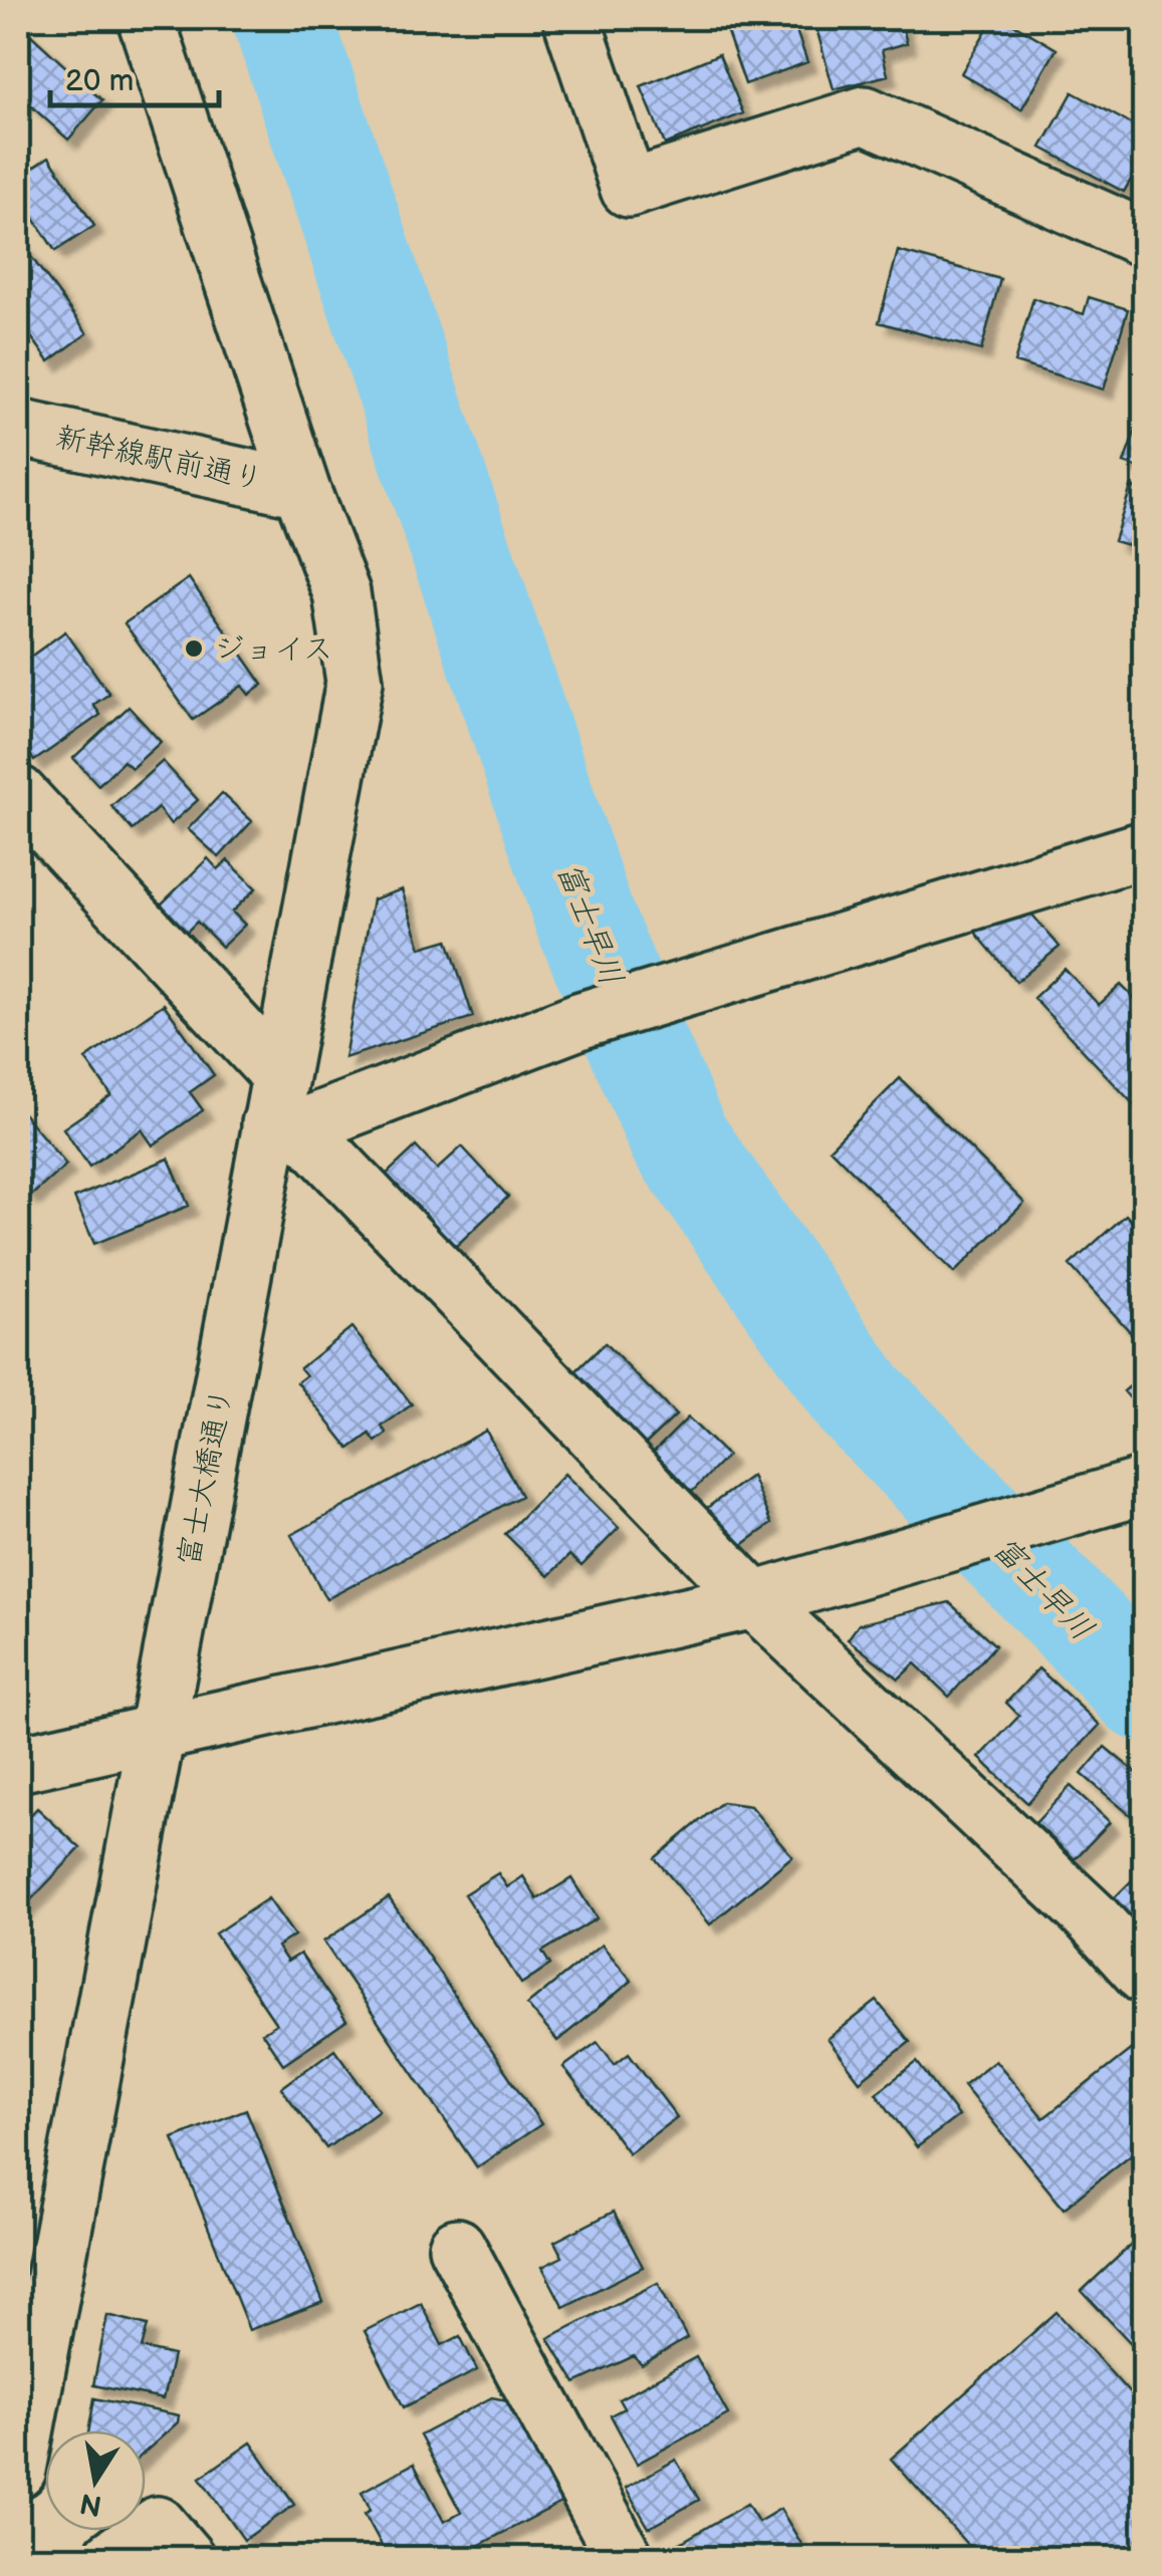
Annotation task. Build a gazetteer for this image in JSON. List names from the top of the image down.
{
  "streets": {
    "street": ["新幹線駅前通り", "富士大橋通り"]
  },
  "crossings": [
    ["新幹線駅前通り", "富士大橋通り"]
  ],
  "water": ["富士早川"],
  "places": ["ジョイス"],
  "scale_bar": "20 m",
  "north": "bottom"
}
